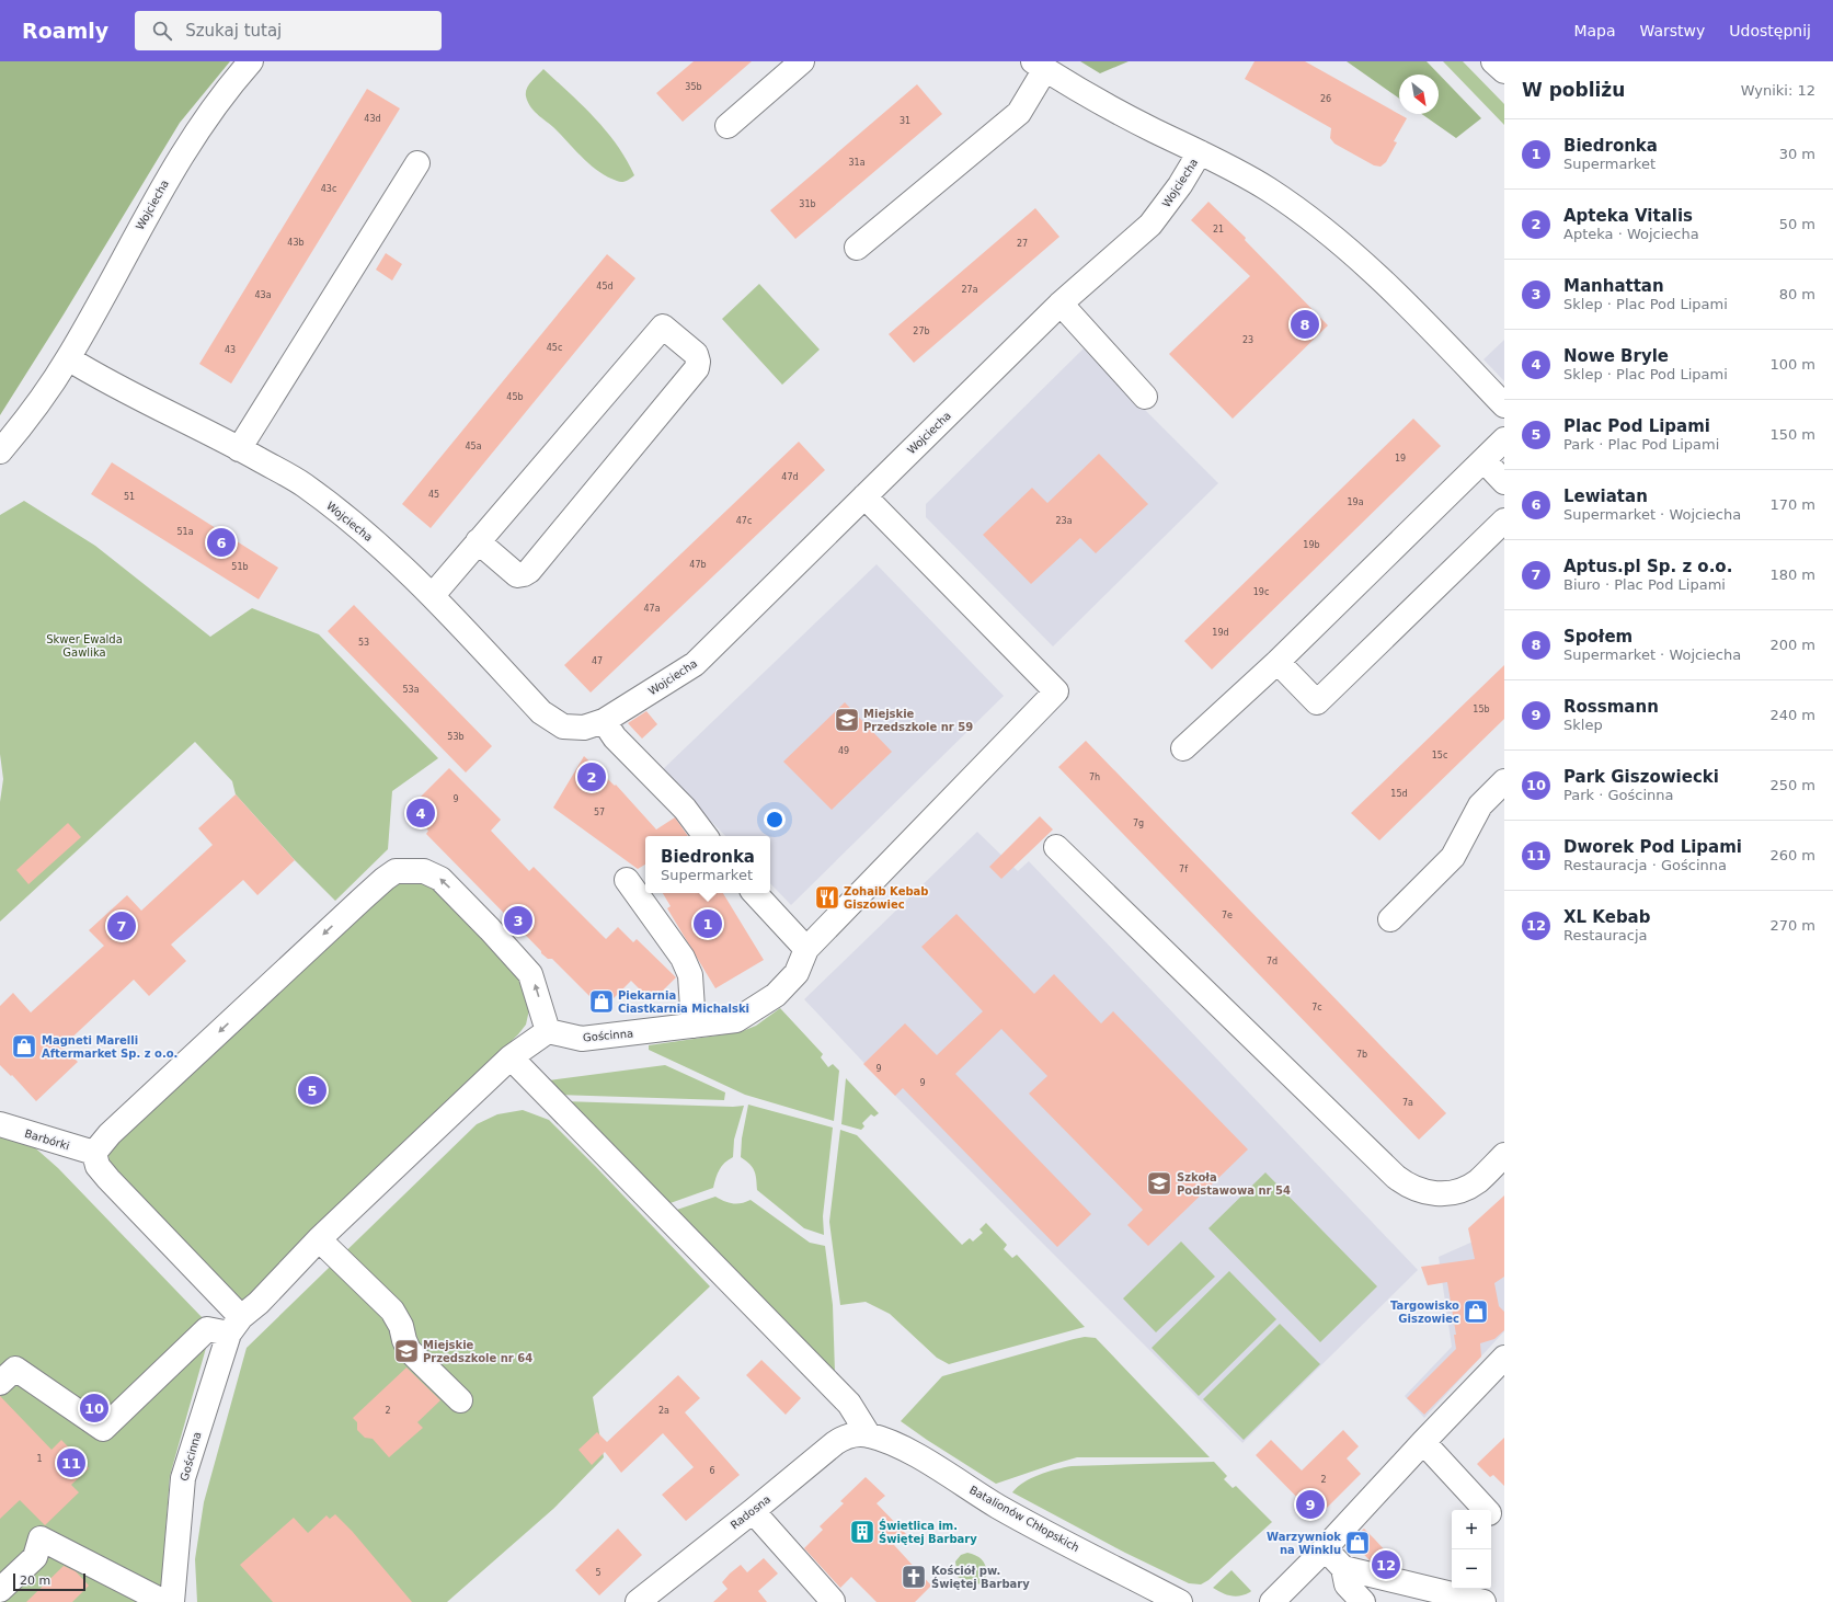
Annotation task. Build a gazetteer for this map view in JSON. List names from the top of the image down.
{
  "streets": {
    "street": [
      "Wojciecha",
      "Gościnna",
      "Barbórki",
      "Radosna",
      "Batalionów Chłopskich"
    ]
  },
  "crossings": [
    ["Radosna", "Batalionów Chłopskich"]
  ],
  "parks": ["Skwer Ewalda Gawlika"],
  "places": {
    "school or university": ["Miejskie Przedszkole nr 59", "Szkoła Podstawowa nr 54", "Miejskie Przedszkole nr 64"],
    "restaurant": ["Zohaib Kebab Giszowiec"],
    "shop": [
      "Piekarnia Ciastkarnia Michalski",
      "Magneti Marelli Aftermarket Sp. z o.o.",
      "Targowisko Giszowiec",
      "Warzywniok na Winklu"
    ],
    "building": ["Świetlica im. Świętej Barbary"],
    "church": ["Kościół pw. Świętej Barbary"]
  },
  "house_numbers": [
    "35b",
    "26",
    "43d",
    "31",
    "31a",
    "43c",
    "31b",
    "21",
    "43b",
    "27",
    "45d",
    "27a",
    "43a",
    "27b",
    "23",
    "45c",
    "43",
    "45b",
    "45a",
    "19",
    "47d",
    "45",
    "51",
    "19a",
    "47c",
    "23a",
    "51a",
    "19b",
    "47b",
    "51b",
    "19c",
    "47a",
    "19d",
    "53",
    "47",
    "53a",
    "15b",
    "53b",
    "49",
    "15c",
    "7h",
    "15d",
    "9",
    "57",
    "7g",
    "7f",
    "7e",
    "7d",
    "7c",
    "7b",
    "9",
    "9",
    "7a",
    "2",
    "2a",
    "1",
    "6",
    "2",
    "5"
  ],
  "scale_bar": "20 m",
  "north": "bottom right",
  "page": {
    "header": "Roamly",
    "search": "Szukaj tutaj",
    "nav": ["Mapa", "Warstwy", "Udostępnij"],
    "heading": ["W pobliżu", "Wyniki: 12"],
    "list": [
      {
        "mark": "1",
        "name": "Biedronka",
        "note": "Supermarket",
        "value": "30 m"
      },
      {
        "mark": "2",
        "name": "Apteka Vitalis",
        "note": "Apteka · Wojciecha",
        "value": "50 m"
      },
      {
        "mark": "3",
        "name": "Manhattan",
        "note": "Sklep · Plac Pod Lipami",
        "value": "80 m"
      },
      {
        "mark": "4",
        "name": "Nowe Bryle",
        "note": "Sklep · Plac Pod Lipami",
        "value": "100 m"
      },
      {
        "mark": "5",
        "name": "Plac Pod Lipami",
        "note": "Park · Plac Pod Lipami",
        "value": "150 m"
      },
      {
        "mark": "6",
        "name": "Lewiatan",
        "note": "Supermarket · Wojciecha",
        "value": "170 m"
      },
      {
        "mark": "7",
        "name": "Aptus.pl Sp. z o.o.",
        "note": "Biuro · Plac Pod Lipami",
        "value": "180 m"
      },
      {
        "mark": "8",
        "name": "Społem",
        "note": "Supermarket · Wojciecha",
        "value": "200 m"
      },
      {
        "mark": "9",
        "name": "Rossmann",
        "note": "Sklep",
        "value": "240 m"
      },
      {
        "mark": "10",
        "name": "Park Giszowiecki",
        "note": "Park · Gościnna",
        "value": "250 m"
      },
      {
        "mark": "11",
        "name": "Dworek Pod Lipami",
        "note": "Restauracja · Gościnna",
        "value": "260 m"
      },
      {
        "mark": "12",
        "name": "XL Kebab",
        "note": "Restauracja",
        "value": "270 m"
      }
    ],
    "pins": [
      "8",
      "6",
      "2",
      "4",
      "3",
      "1",
      "7",
      "5",
      "10",
      "11",
      "9",
      "12"
    ],
    "popup": ["Biedronka", "Supermarket"],
    "map_buttons": ["+", "−"],
    "scale": "20 m"
  }
}
